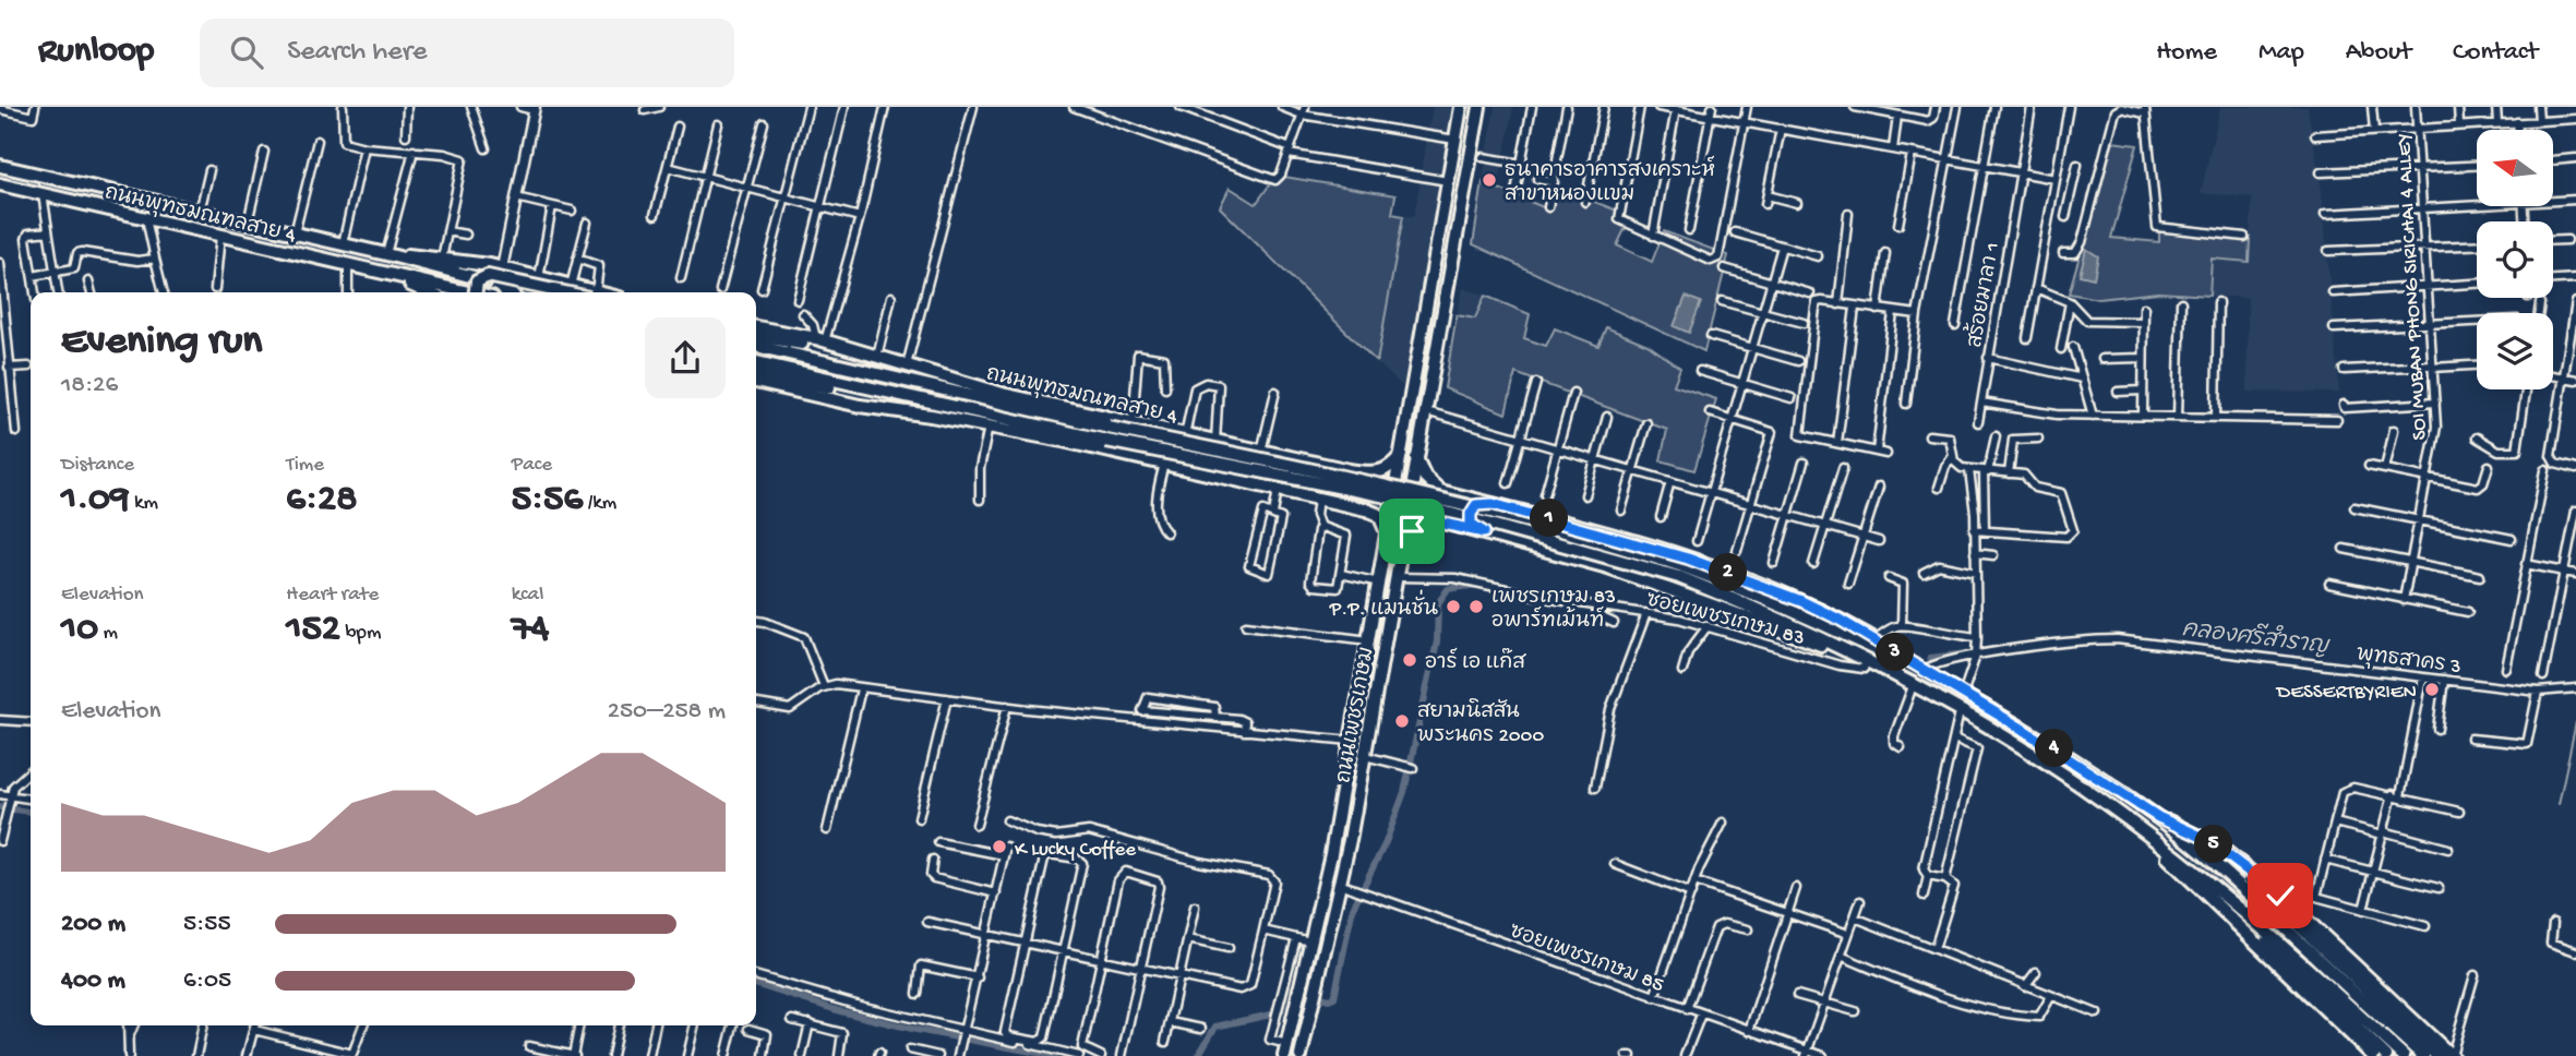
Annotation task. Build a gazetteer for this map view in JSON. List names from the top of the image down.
{
  "streets": {
    "main road": ["ถนนพุทธมณฑลสาย 4", "ถนนเพชรเกษม"],
    "street": [
      "SOI MUBAN PHONG SIRICHAI 4 ALLEY",
      "สร้อยมาลา 1",
      "ซอยเพชรเกษม 83",
      "พุทธสาคร 3",
      "ซอยเพชรเกษม 85"
    ]
  },
  "crossings": [
    ["ถนนพุทธมณฑลสาย 4", "ถนนเพชรเกษม"],
    ["ซอยเพชรเกษม 83", "ถนนเพชรเกษม"],
    ["ถนนเพชรเกษม", "ซอยเพชรเกษม 85"]
  ],
  "water": ["คลองศรีสำราญ"],
  "places": [
    "ธนาคารอาคารสงเคราะห์ สาขาหนองแขม",
    "P.P. แมนชั่น",
    "เพชรเกษม 83 อพาร์ทเม้นท์",
    "อาร์ เอ แก๊ส",
    "DESSERTBYRIEN",
    "สยามนิสสัน พระนคร 2000",
    "K Lucky Coffee"
  ],
  "north": "left",
  "page": {
    "header": "Runloop",
    "search": "Search here",
    "nav": [
      "Home",
      "Map",
      "About",
      "Contact"
    ],
    "heading": ["Evening run", "18:26"],
    "stats": [
      ["Distance", "1.09 km"],
      ["Time", "6:28"],
      ["Pace", "5:56 /km"],
      ["Elevation", "10 m"],
      ["Heart rate", "152 bpm"],
      ["kcal", "74"]
    ],
    "pins": [
      "1",
      "2",
      "3",
      "4",
      "5"
    ],
    "chart": ["Elevation", "250–258 m"],
    "list": [
      {
        "name": "200 m",
        "note": "5:55"
      },
      {
        "name": "400 m",
        "note": "6:05"
      }
    ]
  }
}
